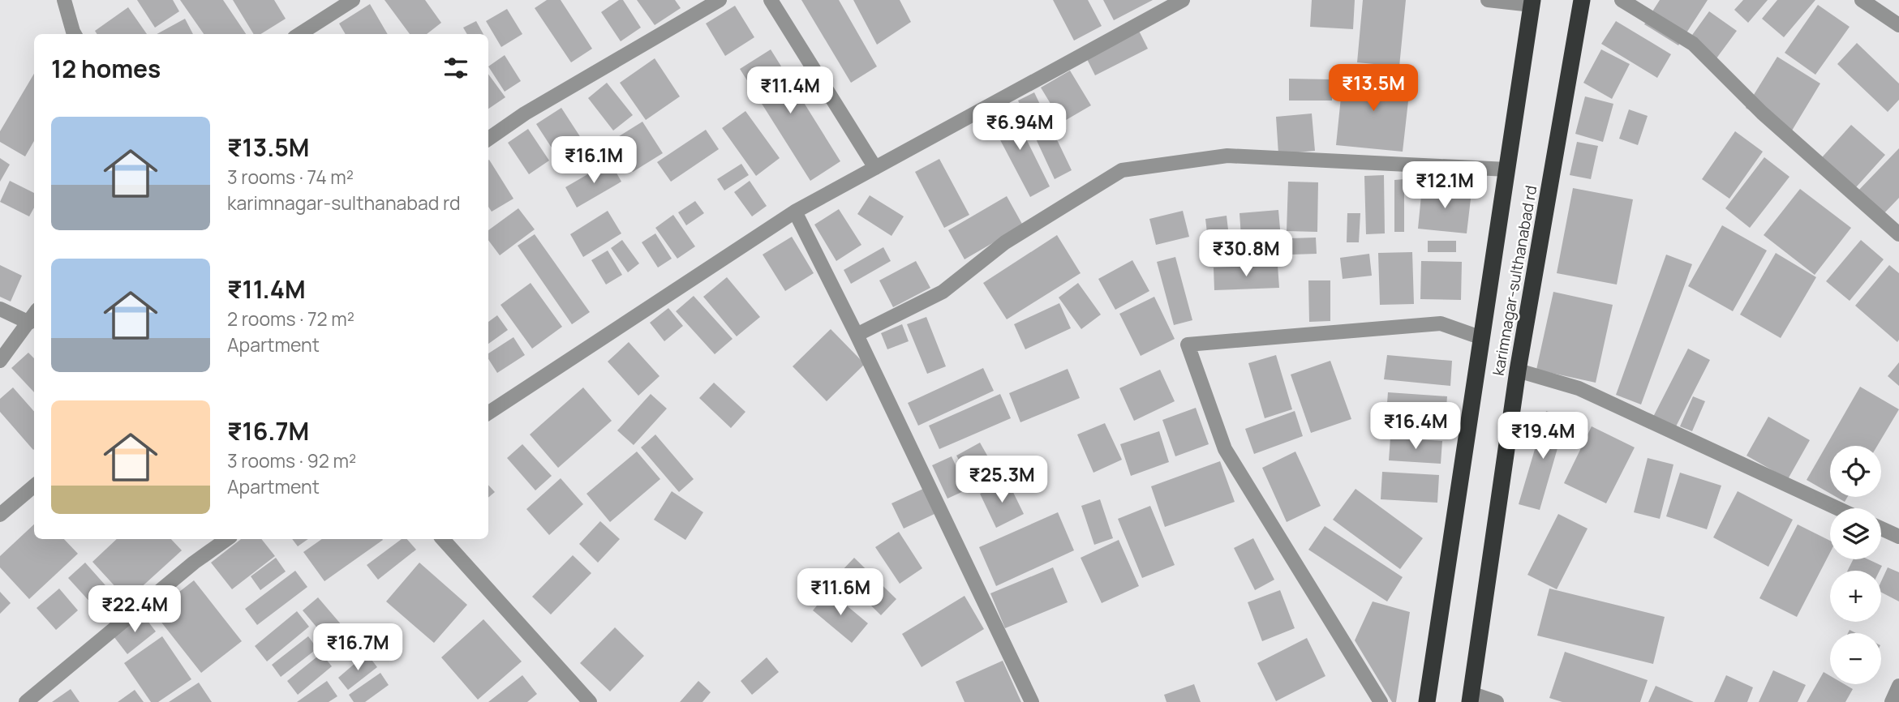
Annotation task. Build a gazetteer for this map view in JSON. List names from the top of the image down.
{
  "streets": {
    "highway": ["karimnagar-sulthanabad rd"]
  },
  "page": {
    "heading": "12 homes",
    "price": [
      "₹13.5M",
      "₹11.4M",
      "₹6.94M",
      "₹16.1M",
      "₹12.1M",
      "₹30.8M",
      "₹16.4M",
      "₹19.4M",
      "₹25.3M",
      "₹11.6M",
      "₹22.4M",
      "₹16.7M"
    ],
    "list": [
      {
        "name": "₹13.5M",
        "note": "3 rooms · 74 m² · karimnagar-sulthanabad rd"
      },
      {
        "name": "₹11.4M",
        "note": "2 rooms · 72 m² · Apartment"
      },
      {
        "name": "₹16.7M",
        "note": "3 rooms · 92 m² · Apartment"
      }
    ],
    "map_buttons": ["+", "−"]
  }
}
